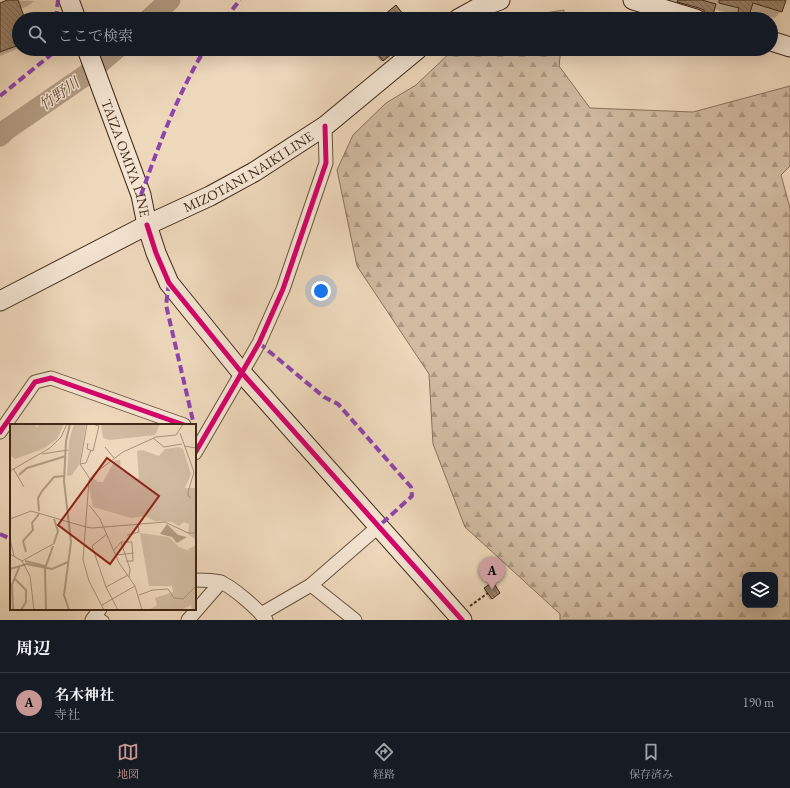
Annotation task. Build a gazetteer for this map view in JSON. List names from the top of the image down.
{
  "streets": {
    "main road": ["TAIZA OMIYA LINE", "MIZOTANI NAIKI LINE"]
  },
  "crossings": [
    ["TAIZA OMIYA LINE", "MIZOTANI NAIKI LINE"]
  ],
  "water": ["竹野川"],
  "page": {
    "search": "ここで検索",
    "pins": "A",
    "heading": "周辺",
    "list": [
      {
        "mark": "A",
        "name": "名木神社",
        "note": "寺社",
        "value": "190 m"
      }
    ],
    "nav": ["地図", "経路", "保存済み"]
  }
}
